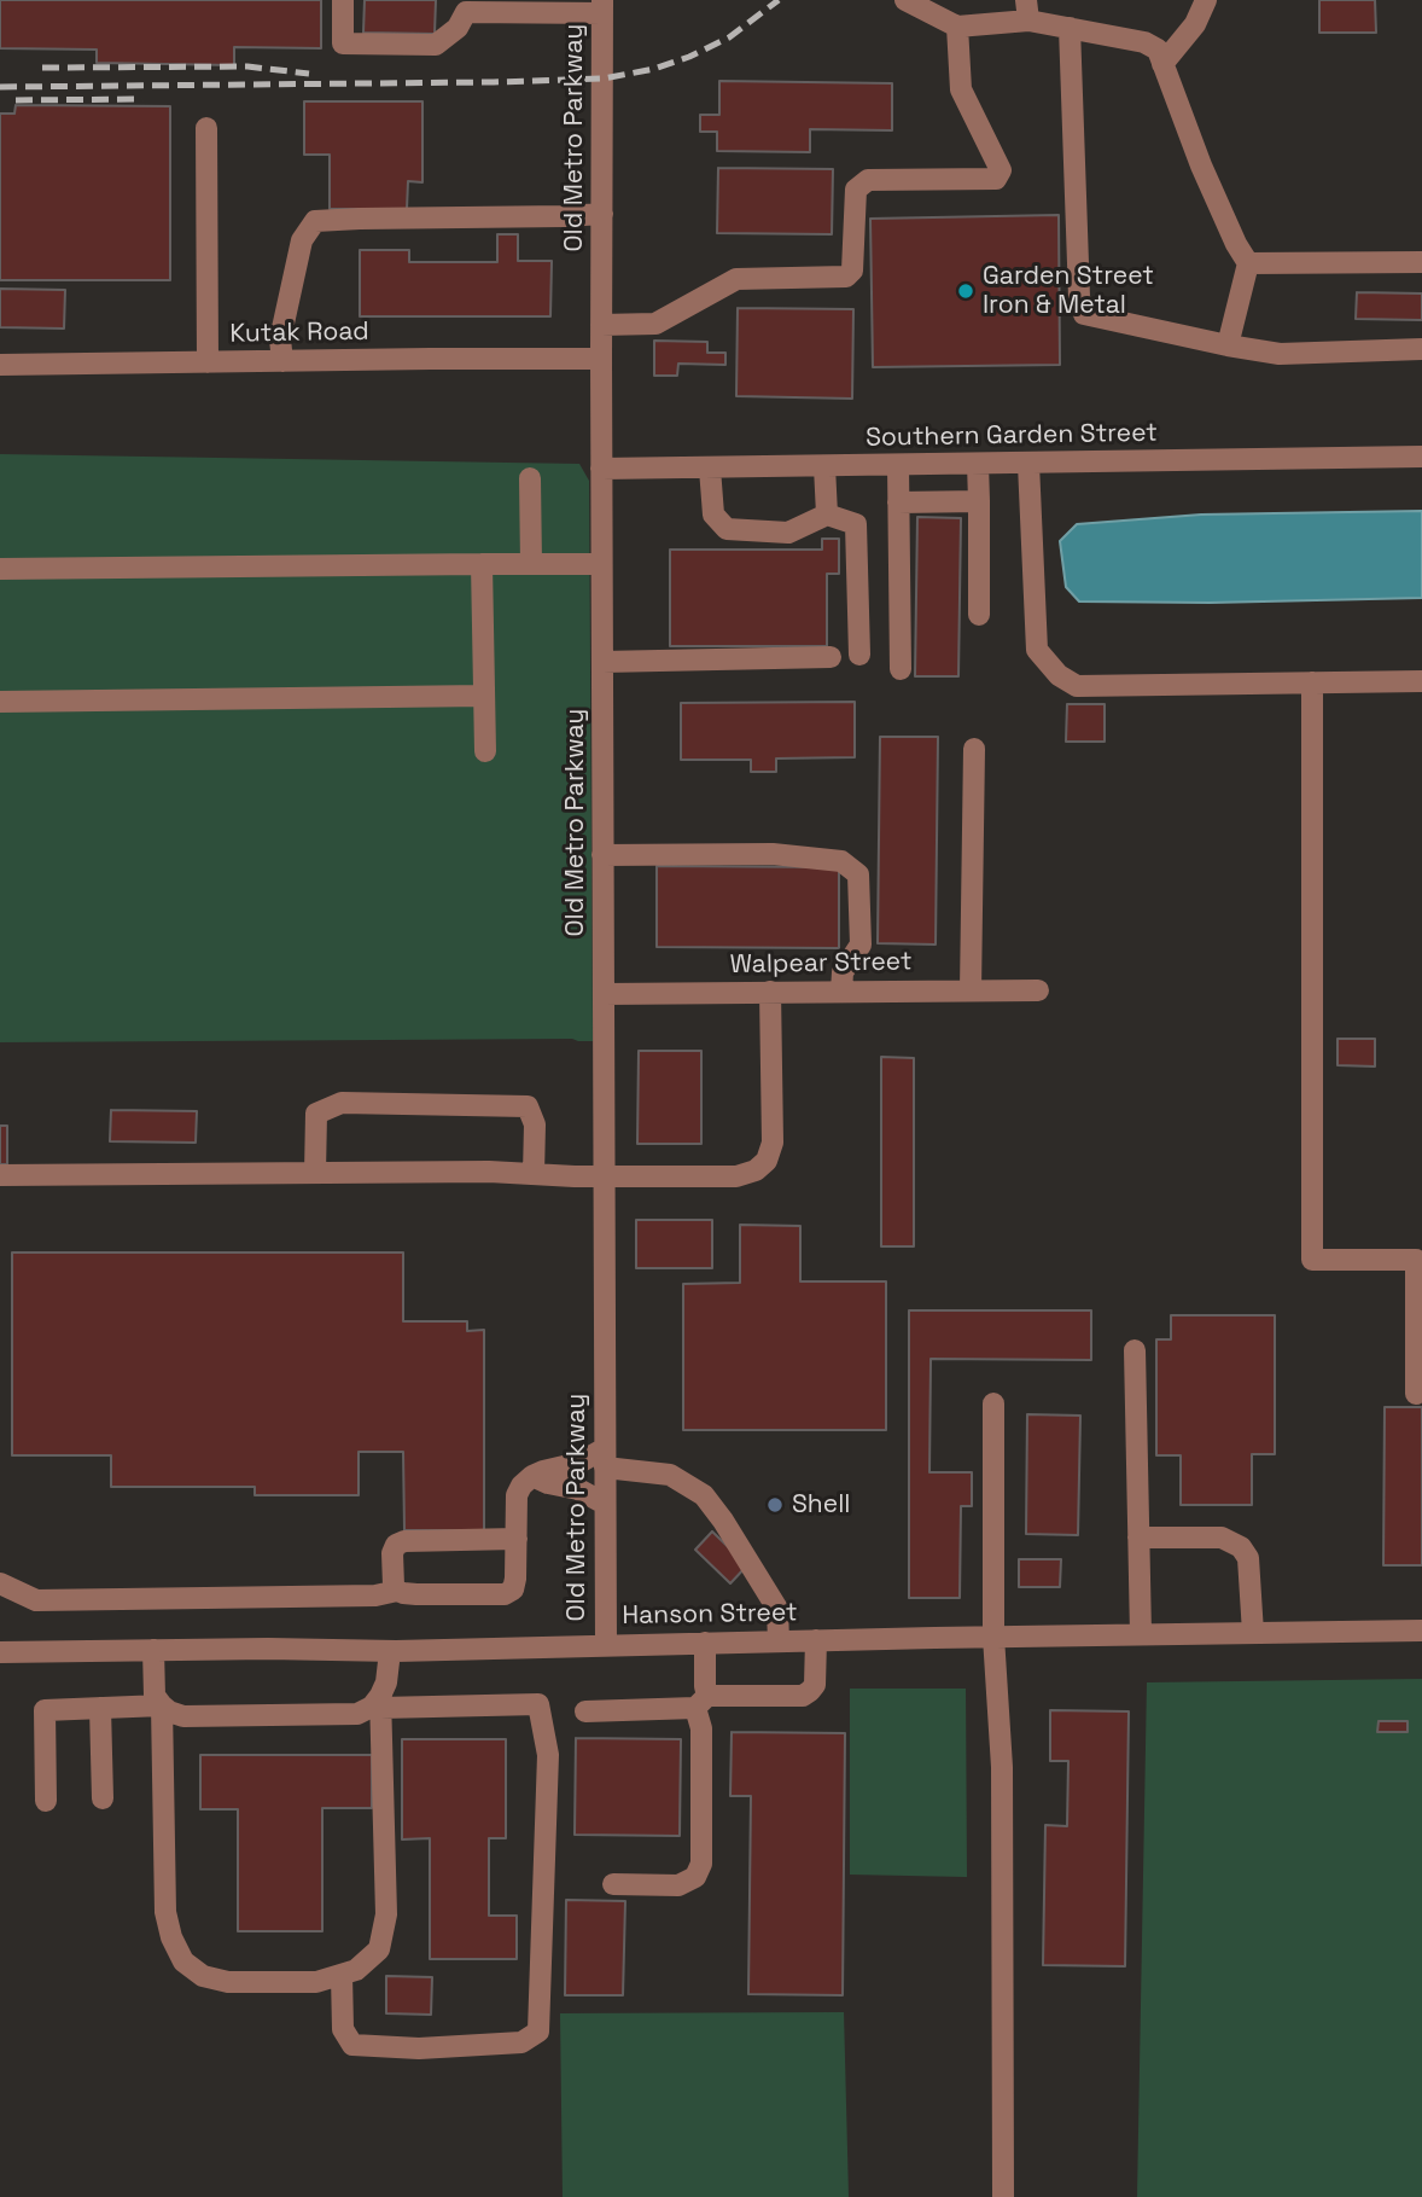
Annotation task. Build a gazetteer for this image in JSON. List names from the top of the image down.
{
  "streets": {
    "street": [
      "Old Metro Parkway",
      "Kutak Road",
      "Southern Garden Street",
      "Walpear Street",
      "Hanson Street"
    ]
  },
  "crossings": [
    ["Old Metro Parkway", "Kutak Road"],
    ["Old Metro Parkway", "Southern Garden Street"],
    ["Old Metro Parkway", "Walpear Street"],
    ["Old Metro Parkway", "Hanson Street"]
  ],
  "places": ["Garden Street Iron & Metal", "Shell"]
}
